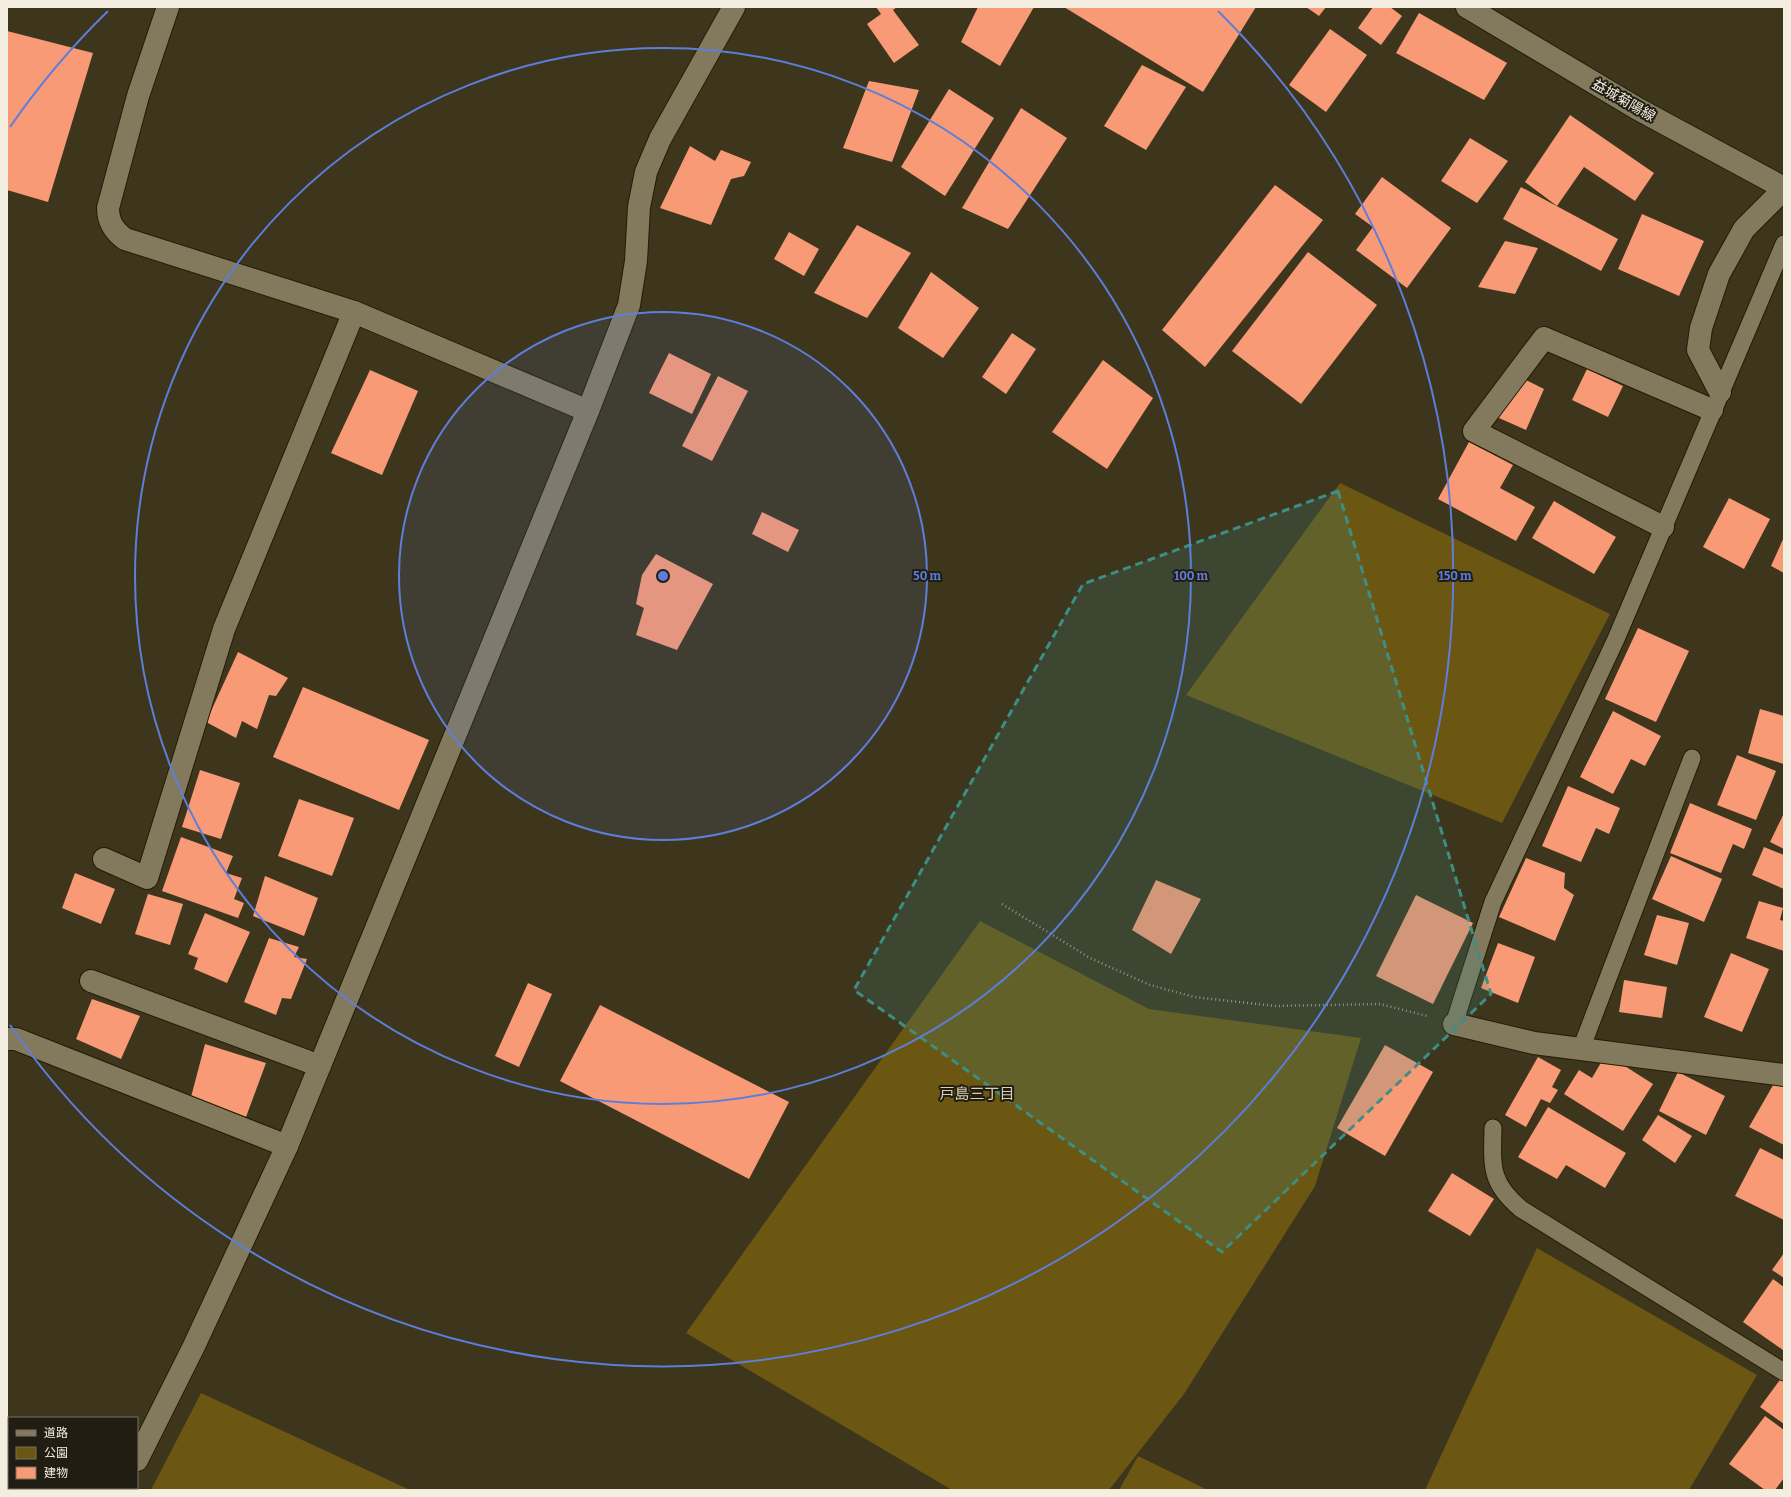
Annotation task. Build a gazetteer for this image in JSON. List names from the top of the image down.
{
  "streets": {
    "street": ["益城菊陽線"]
  },
  "districts": ["戸島三丁目"],
  "legend": ["道路", "公園", "建物"],
  "rings": ["50 m", "100 m", "150 m"]
}
